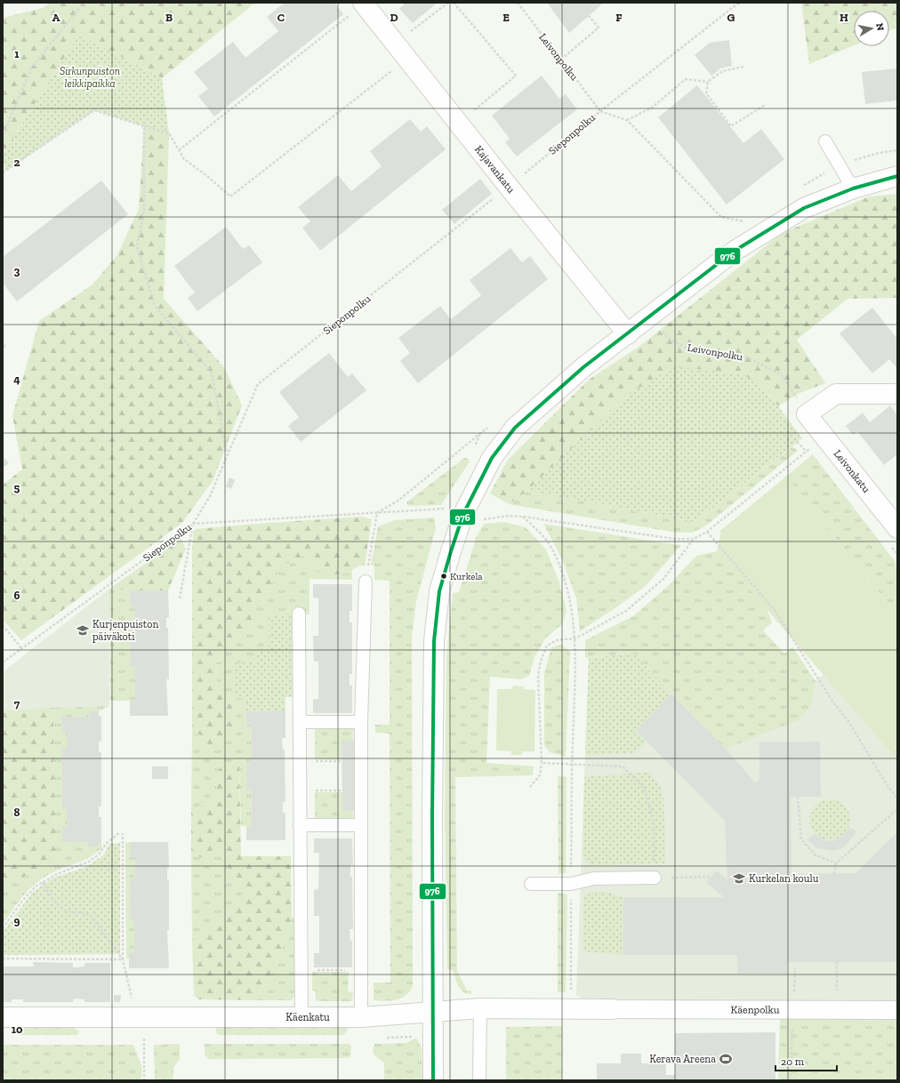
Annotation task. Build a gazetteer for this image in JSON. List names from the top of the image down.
{
  "streets": {
    "street": [
      "Kajavankatu",
      "Leivonkatu",
      "Käenpolku",
      "Käenkatu"
    ],
    "path": ["Leivonpolku", "Sieponpolku"]
  },
  "crossings": [
    ["Leivonpolku", "Sieponpolku"],
    ["Leivonpolku", "Leivonkatu"],
    ["Sieponpolku", "Kajavankatu"],
    ["Käenpolku", "Käenkatu"]
  ],
  "parks": ["Sirkunpuiston leikkipaikka"],
  "places": {
    "other": ["Kurkela"],
    "school or university": ["Kurjenpuiston päiväkoti", "Kurkelan koulu"],
    "sports": ["Kerava Areena"]
  },
  "lines": ["transit line 976"],
  "scale_bar": "20 m",
  "north": "right",
  "grid": {
    "columns": [
      "A",
      "B",
      "C",
      "D",
      "E",
      "F",
      "G",
      "H"
    ],
    "rows": [
      "1",
      "2",
      "3",
      "4",
      "5",
      "6",
      "7",
      "8",
      "9",
      "10"
    ]
  }
}
